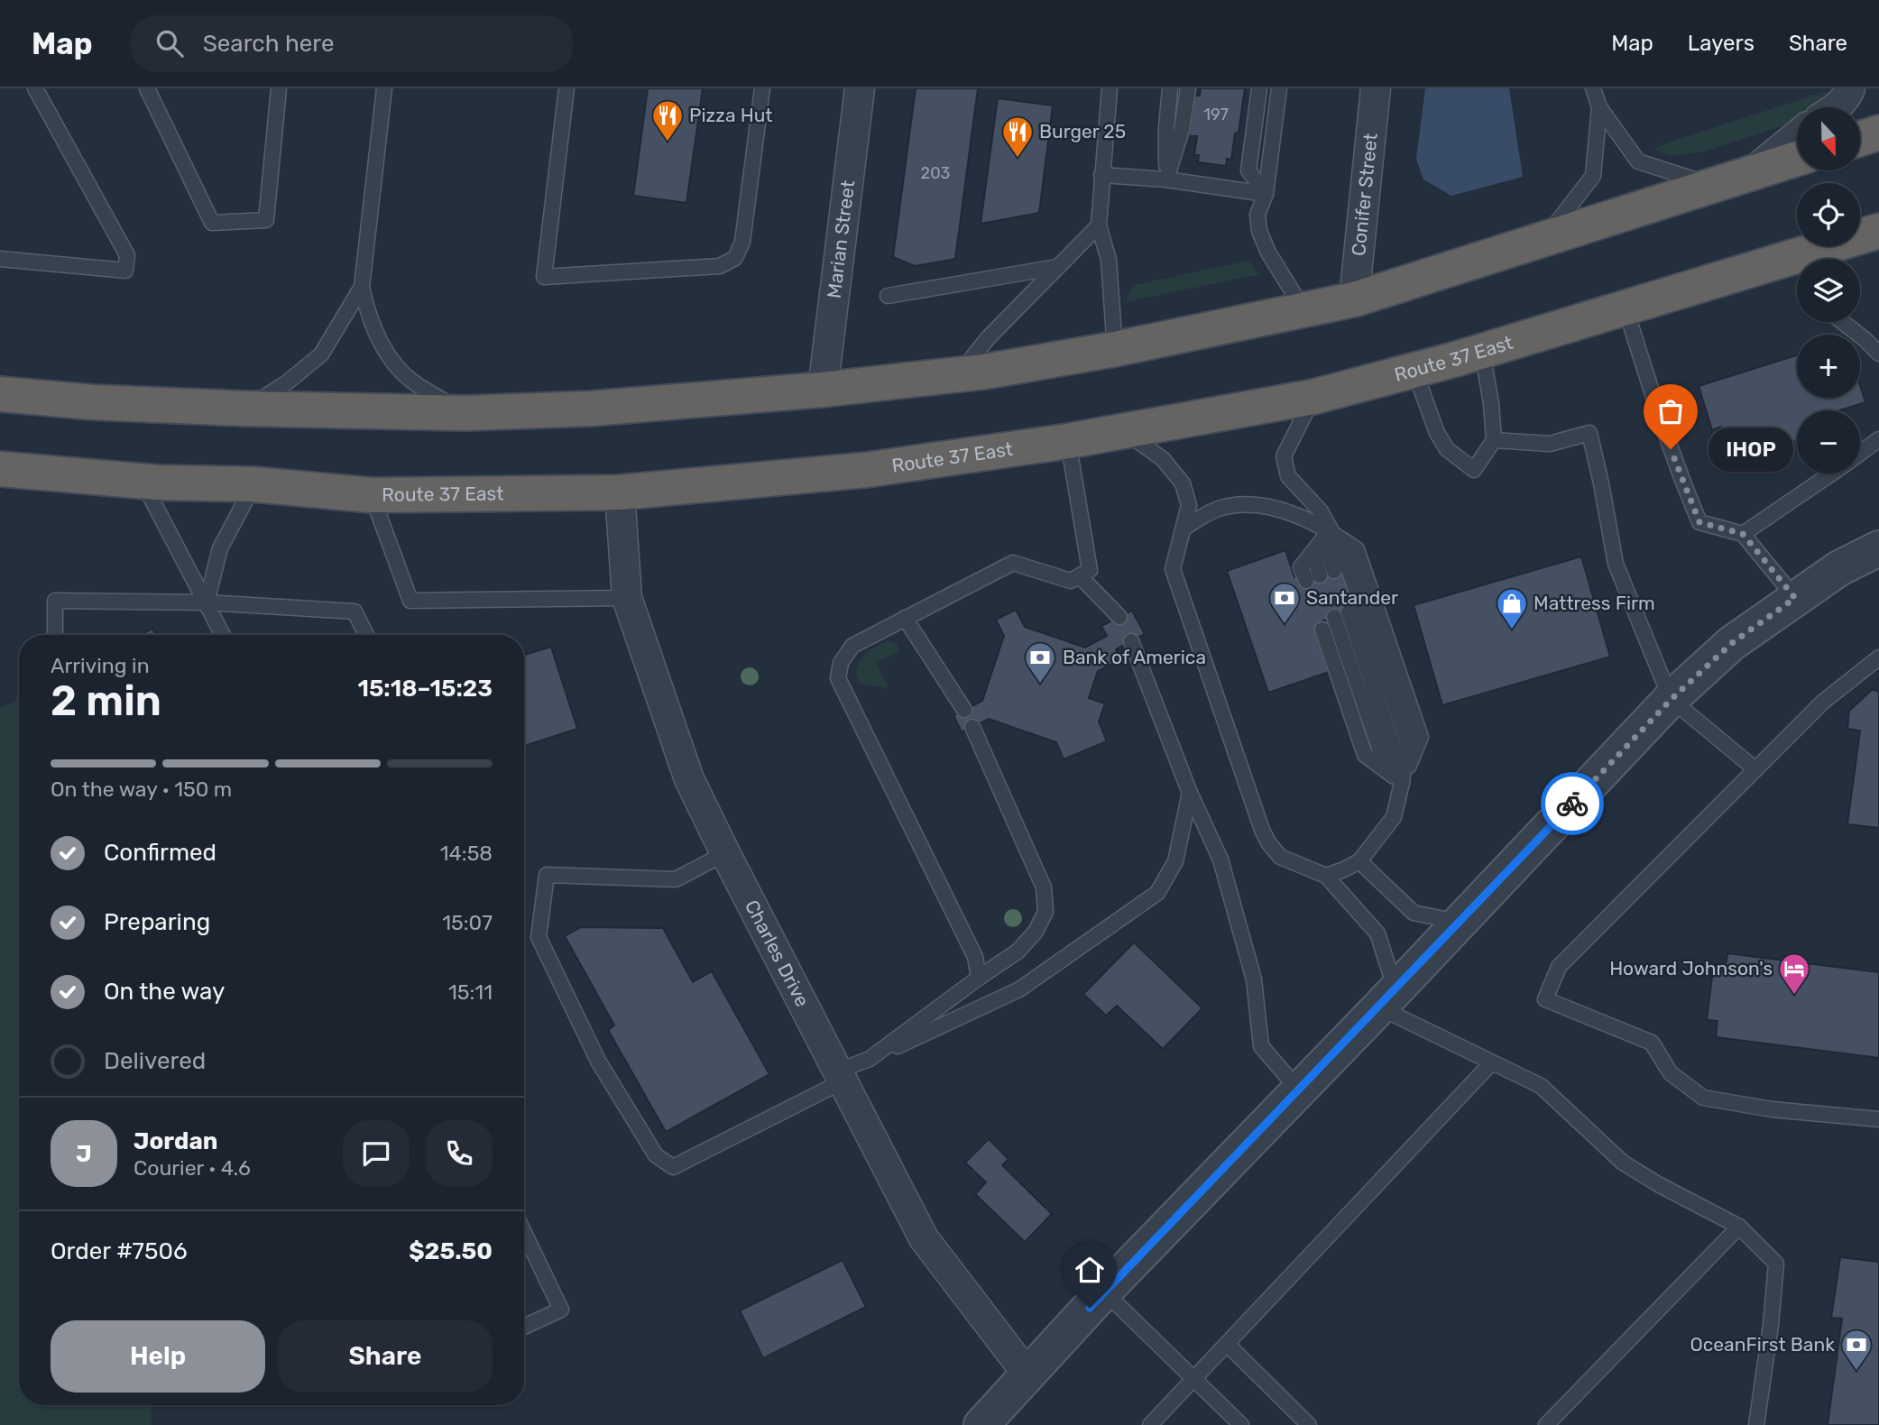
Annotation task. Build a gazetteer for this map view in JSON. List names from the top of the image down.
{
  "streets": {
    "highway": ["Route 37 East"],
    "street": ["Conifer Street", "Marian Street", "Charles Drive"]
  },
  "crossings": [
    ["Route 37 East", "Charles Drive"]
  ],
  "places": {
    "restaurant": ["Pizza Hut", "Burger 25"],
    "other": ["IHOP"],
    "bank": ["Santander", "Bank of America", "OceanFirst Bank"],
    "shop": ["Mattress Firm"],
    "hotel": ["Howard Johnson's"]
  },
  "house_numbers": ["197", "203"],
  "north": "bottom",
  "page": {
    "header": "Map",
    "search": "Search here",
    "nav": ["Map", "Layers", "Share"],
    "map_buttons": ["+", "−"],
    "bubble": "IHOP",
    "heading": ["2 min", "Arriving in", "15:18–15:23"],
    "panel": [
      "Jordan",
      "Courier · 4.6",
      "Order #7506",
      "$25.50"
    ],
    "bar": "On the way · 150 m",
    "list": [
      ["Confirmed", "14:58"],
      ["Preparing", "15:07"],
      ["On the way", "15:11"],
      "Delivered"
    ],
    "round": "J",
    "buttons": ["Help", "Share"]
  }
}
